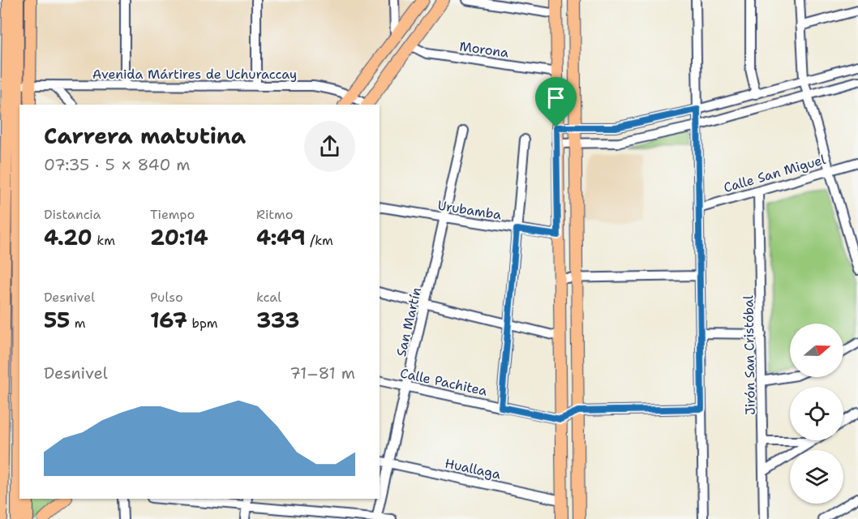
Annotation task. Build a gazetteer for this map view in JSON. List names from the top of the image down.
{
  "streets": {
    "street": [
      "Morona",
      "Avenida Mártires de Uchuraccay",
      "Calle San Miguel",
      "Urubamba",
      "San Martín",
      "Jirón San Cristóbal",
      "Calle Pachitea",
      "Huallaga"
    ]
  },
  "crossings": [
    ["Calle San Miguel", "Jirón San Cristóbal"],
    ["Urubamba", "San Martín"],
    ["San Martín", "Calle Pachitea"],
    ["San Martín", "Huallaga"]
  ],
  "north": "right",
  "page": {
    "heading": ["Carrera matutina", "07:35 · 5 × 840 m"],
    "stats": [
      ["Distancia", "4.20 km"],
      ["Tiempo", "20:14"],
      ["Ritmo", "4:49 /km"],
      ["Desnivel", "55 m"],
      ["Pulso", "167 bpm"],
      ["kcal", "333"]
    ],
    "chart": ["Desnivel", "71–81 m"]
  }
}
